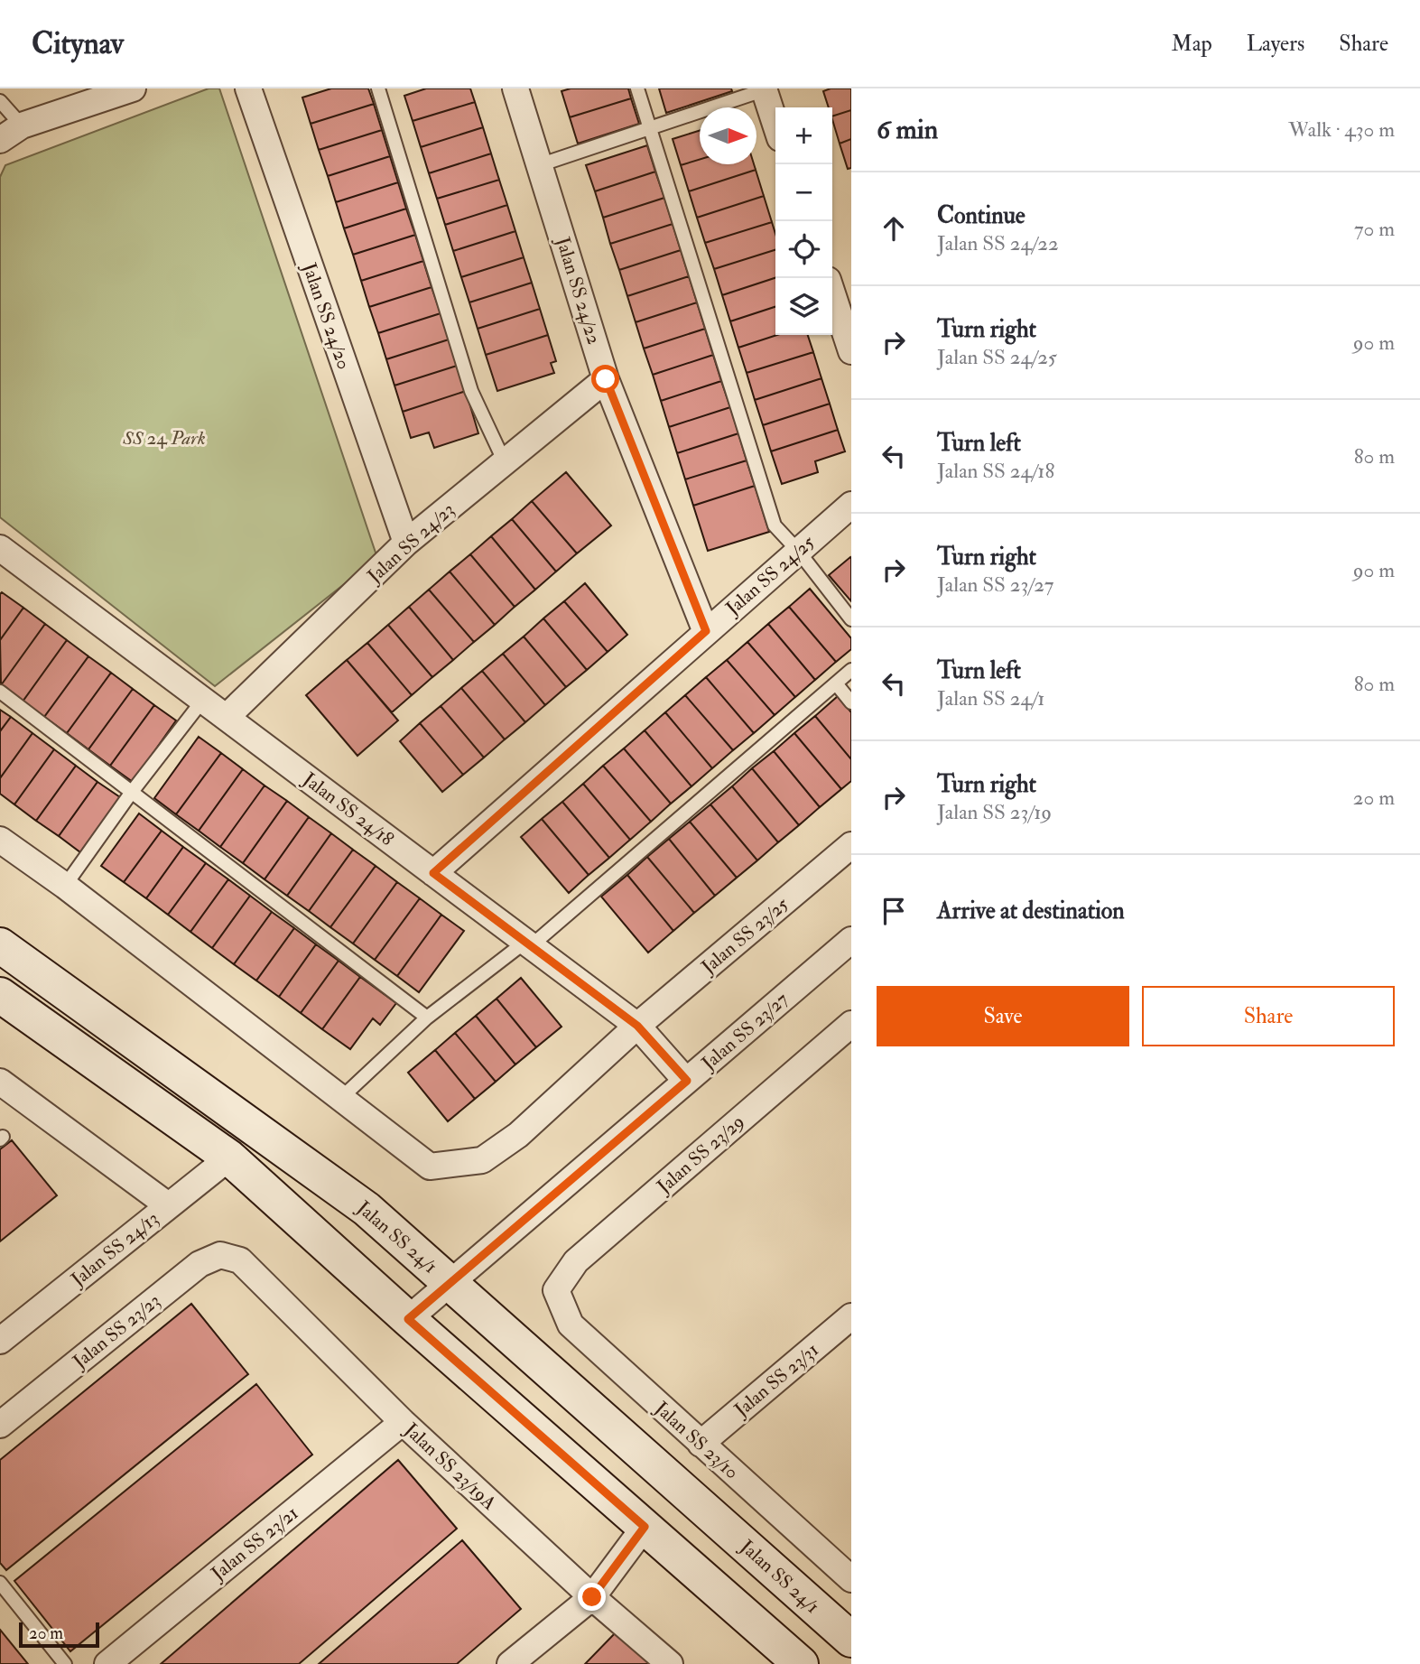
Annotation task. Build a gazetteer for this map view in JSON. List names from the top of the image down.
{
  "streets": {
    "main road": ["Jalan SS 24/1"],
    "street": [
      "Jalan SS 24/22",
      "Jalan SS 24/20",
      "Jalan SS 24/23",
      "Jalan SS 24/25",
      "Jalan SS 24/18",
      "Jalan SS 23/25",
      "Jalan SS 23/27",
      "Jalan SS 23/29",
      "Jalan SS 24/13",
      "Jalan SS 23/23",
      "Jalan SS 23/31",
      "Jalan SS 23/10",
      "Jalan SS 23/19A",
      "Jalan SS 23/21"
    ]
  },
  "crossings": [
    ["Jalan SS 24/22", "Jalan SS 24/23"],
    ["Jalan SS 24/22", "Jalan SS 24/25"],
    ["Jalan SS 24/20", "Jalan SS 24/23"],
    ["Jalan SS 24/23", "Jalan SS 24/18"],
    ["Jalan SS 24/25", "Jalan SS 24/18"],
    ["Jalan SS 24/18", "Jalan SS 23/25"],
    ["Jalan SS 24/18", "Jalan SS 23/27"],
    ["Jalan SS 23/27", "Jalan SS 24/1"],
    ["Jalan SS 23/29", "Jalan SS 23/10"],
    ["Jalan SS 23/23", "Jalan SS 23/19A"],
    ["Jalan SS 23/31", "Jalan SS 23/10"],
    ["Jalan SS 23/19A", "Jalan SS 23/21"]
  ],
  "parks": ["SS 24 Park"],
  "scale_bar": "20 m",
  "north": "right",
  "page": {
    "header": "Citynav",
    "nav": ["Map", "Layers", "Share"],
    "heading": ["6 min", "Walk · 430 m"],
    "map_buttons": ["+", "−"],
    "list": [
      ["Continue", "Jalan SS 24/22", "70 m"],
      ["Turn right", "Jalan SS 24/25", "90 m"],
      ["Turn left", "Jalan SS 24/18", "80 m"],
      ["Turn right", "Jalan SS 23/27", "90 m"],
      ["Turn left", "Jalan SS 24/1", "80 m"],
      ["Turn right", "Jalan SS 23/19", "20 m"],
      "Arrive at destination"
    ],
    "buttons": ["Save", "Share"],
    "scale": "20 m"
  }
}
